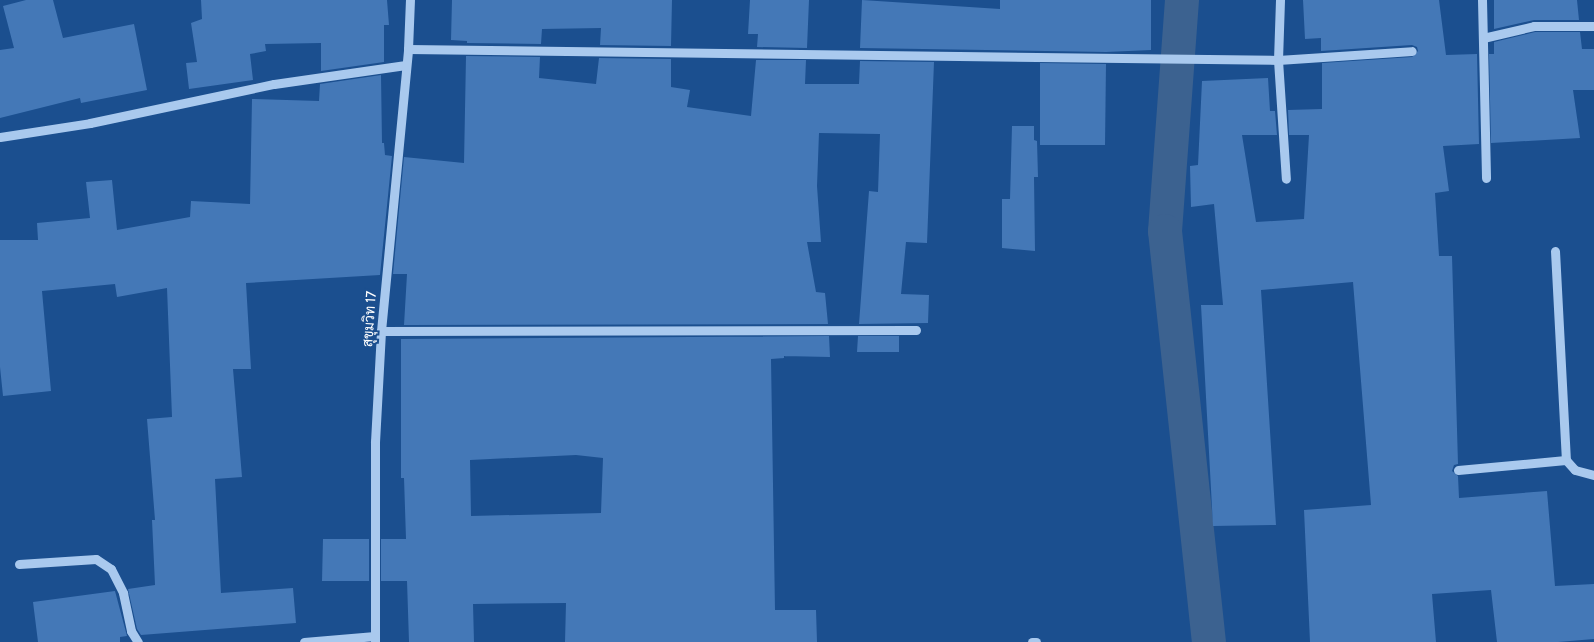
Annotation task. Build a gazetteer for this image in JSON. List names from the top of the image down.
{
  "streets": {
    "street": ["สุขุมวิท 17"]
  }
}
